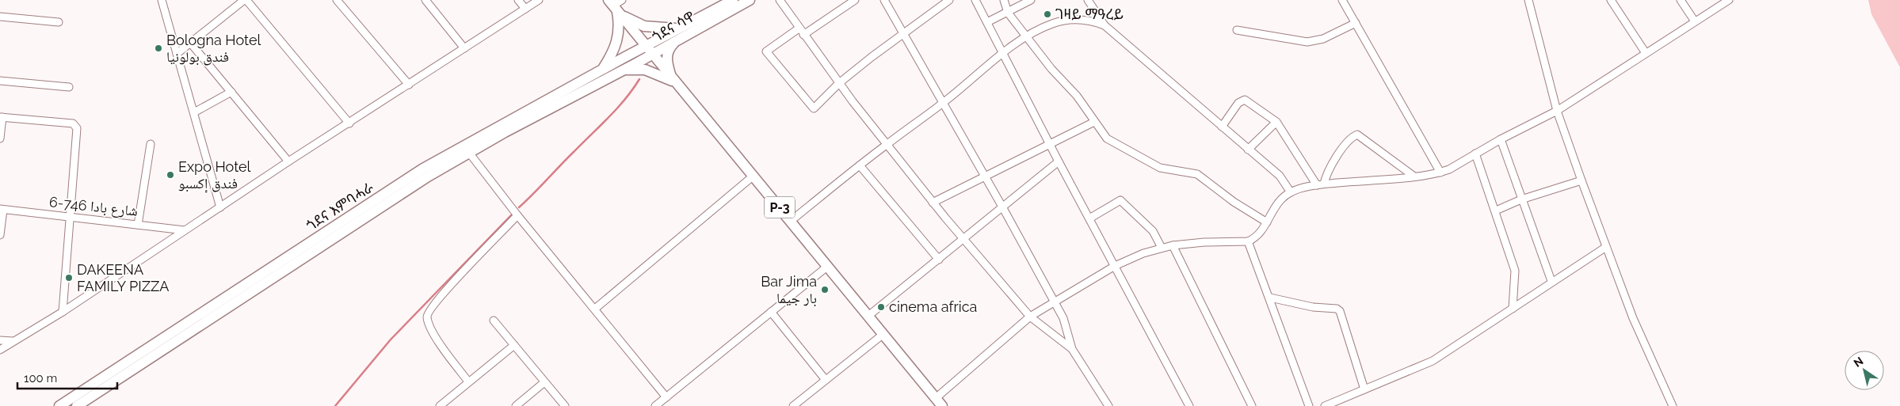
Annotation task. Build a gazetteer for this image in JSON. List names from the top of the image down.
{
  "streets": {
    "main road": ["ጎደና ሳዋ", "ጎደና እምባሓራ", "P-3"],
    "street": ["شارع بادا 746-6"]
  },
  "crossings": [
    ["ጎደና ሳዋ", "ጎደና እምባሓራ"],
    ["ጎደና ሳዋ", "P-3"],
    ["ጎደና እምባሓራ", "P-3"]
  ],
  "places": [
    "ገዛይ ማዓረይ",
    "Bologna Hotel فندق بولونيا",
    "Expo Hotel فندق إكسبو",
    "DAKEENA FAMILY PIZZA",
    "Bar Jima بار جيما",
    "cinema africa"
  ],
  "scale_bar": "100 m",
  "north": "top left"
}
